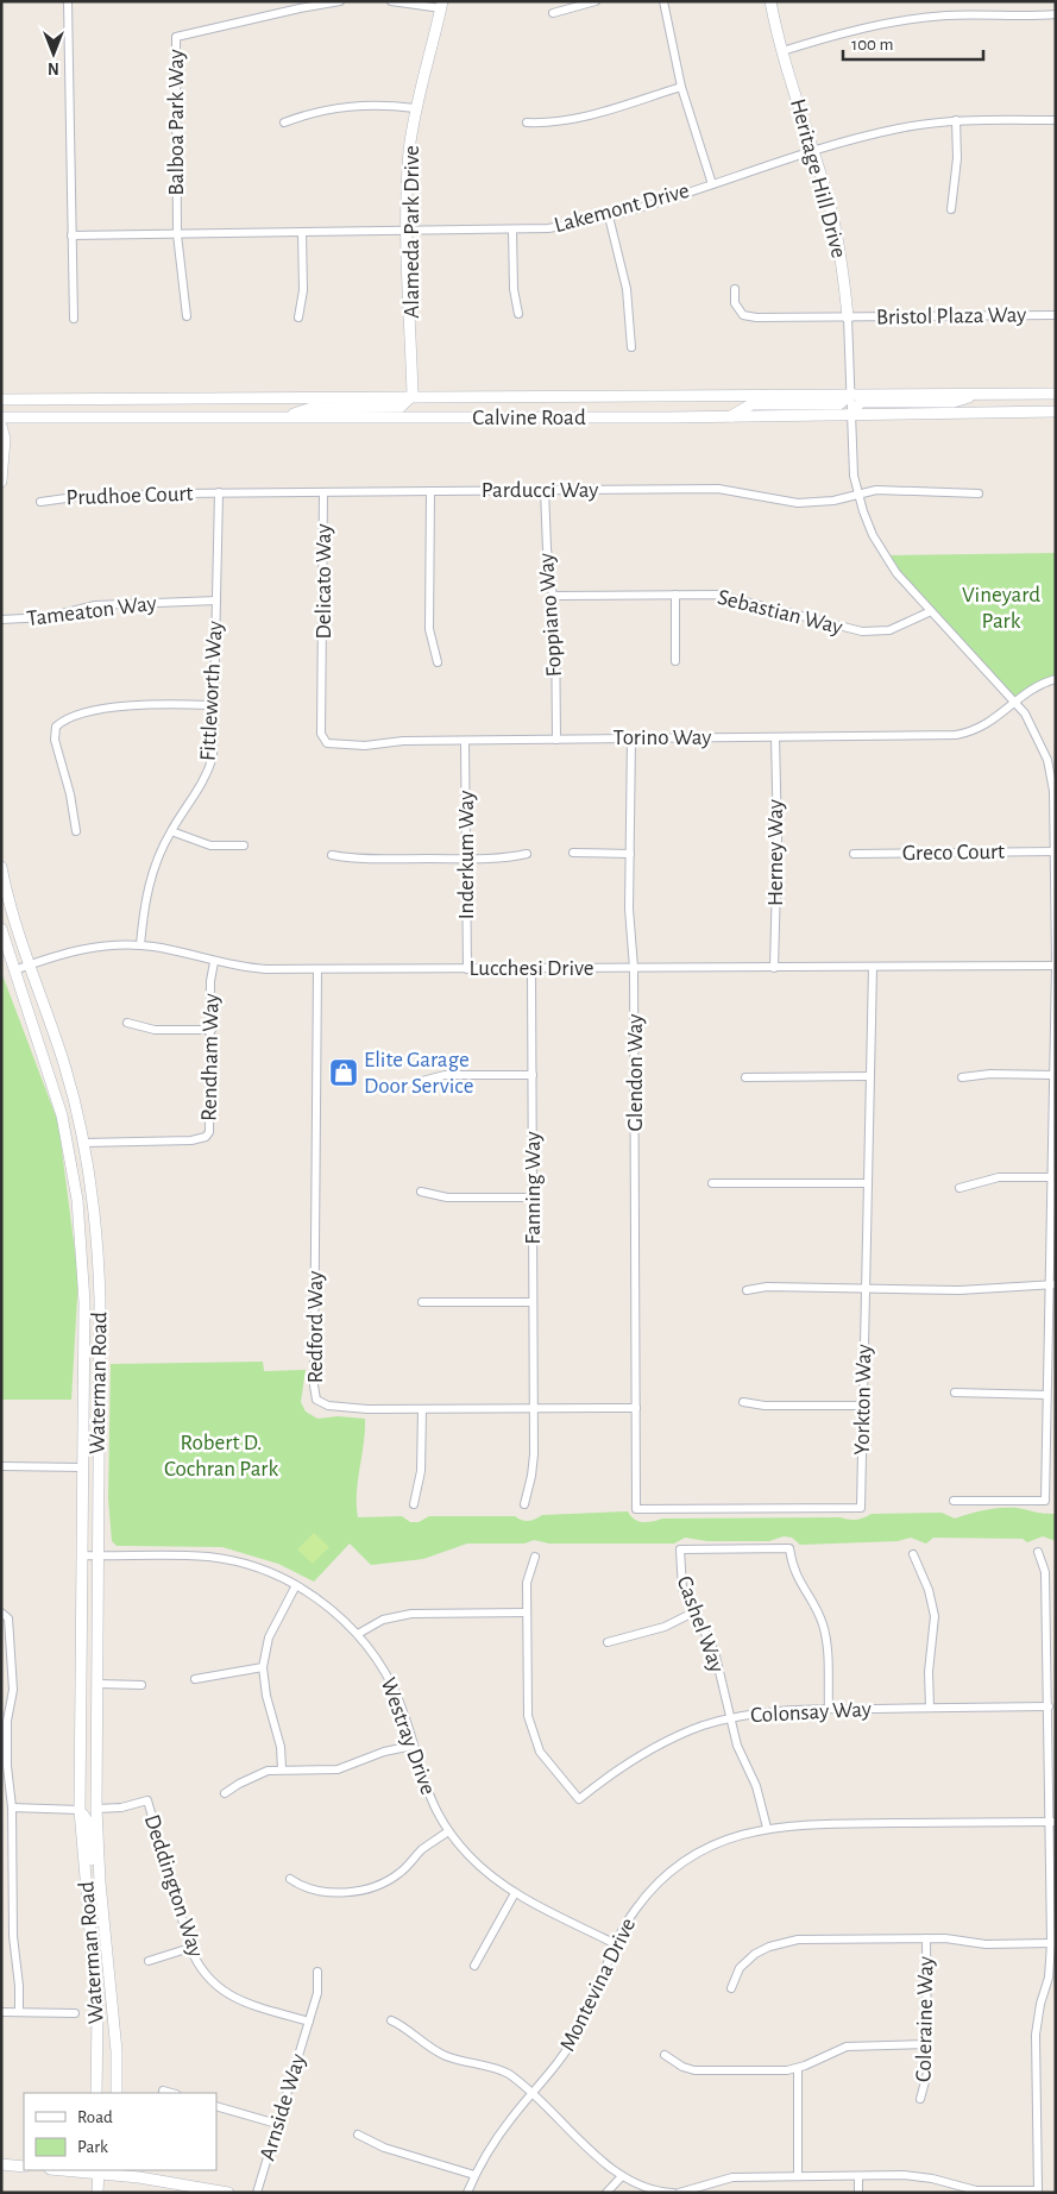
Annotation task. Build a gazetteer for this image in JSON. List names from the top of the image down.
{
  "streets": {
    "street": [
      "Balboa Park Way",
      "Heritage Hill Drive",
      "Lakemont Drive",
      "Alameda Park Drive",
      "Bristol Plaza Way",
      "Calvine Road",
      "Parducci Way",
      "Prudhoe Court",
      "Delicato Way",
      "Tameaton Way",
      "Sebastian Way",
      "Foppiano Way",
      "Fittleworth Way",
      "Torino Way",
      "Herney Way",
      "Greco Court",
      "Inderkum Way",
      "Lucchesi Drive",
      "Rendham Way",
      "Glendon Way",
      "Fanning Way",
      "Redford Way",
      "Waterman Road",
      "Yorkton Way",
      "Cashel Way",
      "Colonsay Way",
      "Westray Drive",
      "Deddington Way",
      "Montevina Drive",
      "Coleraine Way",
      "Arnside Way"
    ]
  },
  "crossings": [
    ["Balboa Park Way", "Lakemont Drive"],
    ["Heritage Hill Drive", "Lakemont Drive"],
    ["Heritage Hill Drive", "Bristol Plaza Way"],
    ["Heritage Hill Drive", "Calvine Road"],
    ["Heritage Hill Drive", "Parducci Way"],
    ["Heritage Hill Drive", "Sebastian Way"],
    ["Heritage Hill Drive", "Torino Way"],
    ["Heritage Hill Drive", "Greco Court"],
    ["Heritage Hill Drive", "Lucchesi Drive"],
    ["Lakemont Drive", "Alameda Park Drive"],
    ["Alameda Park Drive", "Calvine Road"],
    ["Parducci Way", "Prudhoe Court"],
    ["Parducci Way", "Delicato Way"],
    ["Parducci Way", "Foppiano Way"],
    ["Parducci Way", "Fittleworth Way"],
    ["Prudhoe Court", "Fittleworth Way"],
    ["Delicato Way", "Torino Way"],
    ["Tameaton Way", "Fittleworth Way"],
    ["Sebastian Way", "Foppiano Way"],
    ["Foppiano Way", "Torino Way"],
    ["Fittleworth Way", "Lucchesi Drive"],
    ["Torino Way", "Herney Way"],
    ["Torino Way", "Inderkum Way"],
    ["Torino Way", "Glendon Way"],
    ["Herney Way", "Lucchesi Drive"],
    ["Inderkum Way", "Lucchesi Drive"],
    ["Lucchesi Drive", "Rendham Way"],
    ["Lucchesi Drive", "Glendon Way"],
    ["Lucchesi Drive", "Fanning Way"],
    ["Lucchesi Drive", "Redford Way"],
    ["Lucchesi Drive", "Waterman Road"],
    ["Lucchesi Drive", "Yorkton Way"],
    ["Rendham Way", "Waterman Road"],
    ["Glendon Way", "Redford Way"],
    ["Glendon Way", "Yorkton Way"],
    ["Fanning Way", "Redford Way"],
    ["Redford Way", "Yorkton Way"],
    ["Waterman Road", "Westray Drive"],
    ["Waterman Road", "Deddington Way"],
    ["Cashel Way", "Colonsay Way"],
    ["Cashel Way", "Montevina Drive"],
    ["Westray Drive", "Montevina Drive"],
    ["Deddington Way", "Arnside Way"]
  ],
  "parks": ["Vineyard Park", "Robert D. Cochran Park"],
  "places": {
    "shop": ["Elite Garage Door Service"]
  },
  "legend": ["Road", "Park"],
  "scale_bar": "100 m",
  "north": "bottom"
}
